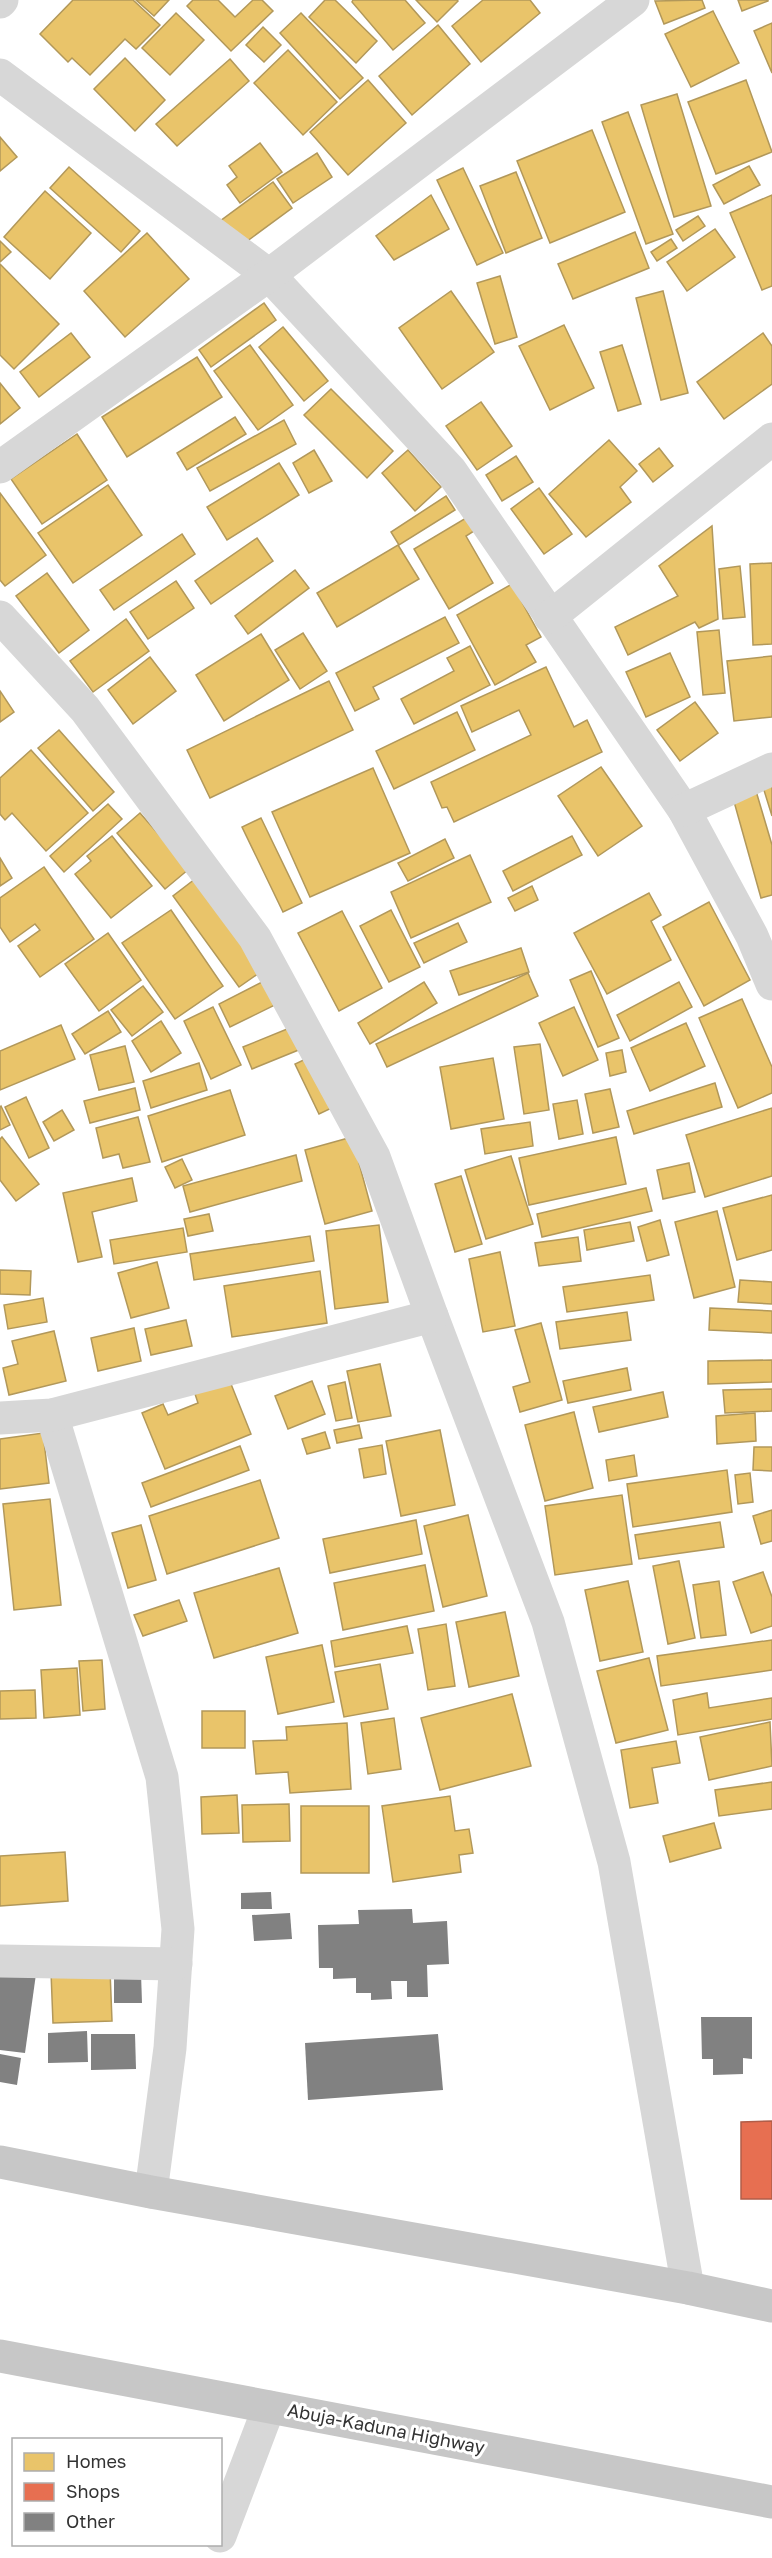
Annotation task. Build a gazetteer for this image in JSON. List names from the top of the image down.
{
  "streets": {
    "highway": ["Abuja-Kaduna Highway"]
  },
  "legend": ["Homes", "Shops", "Other"]
}
